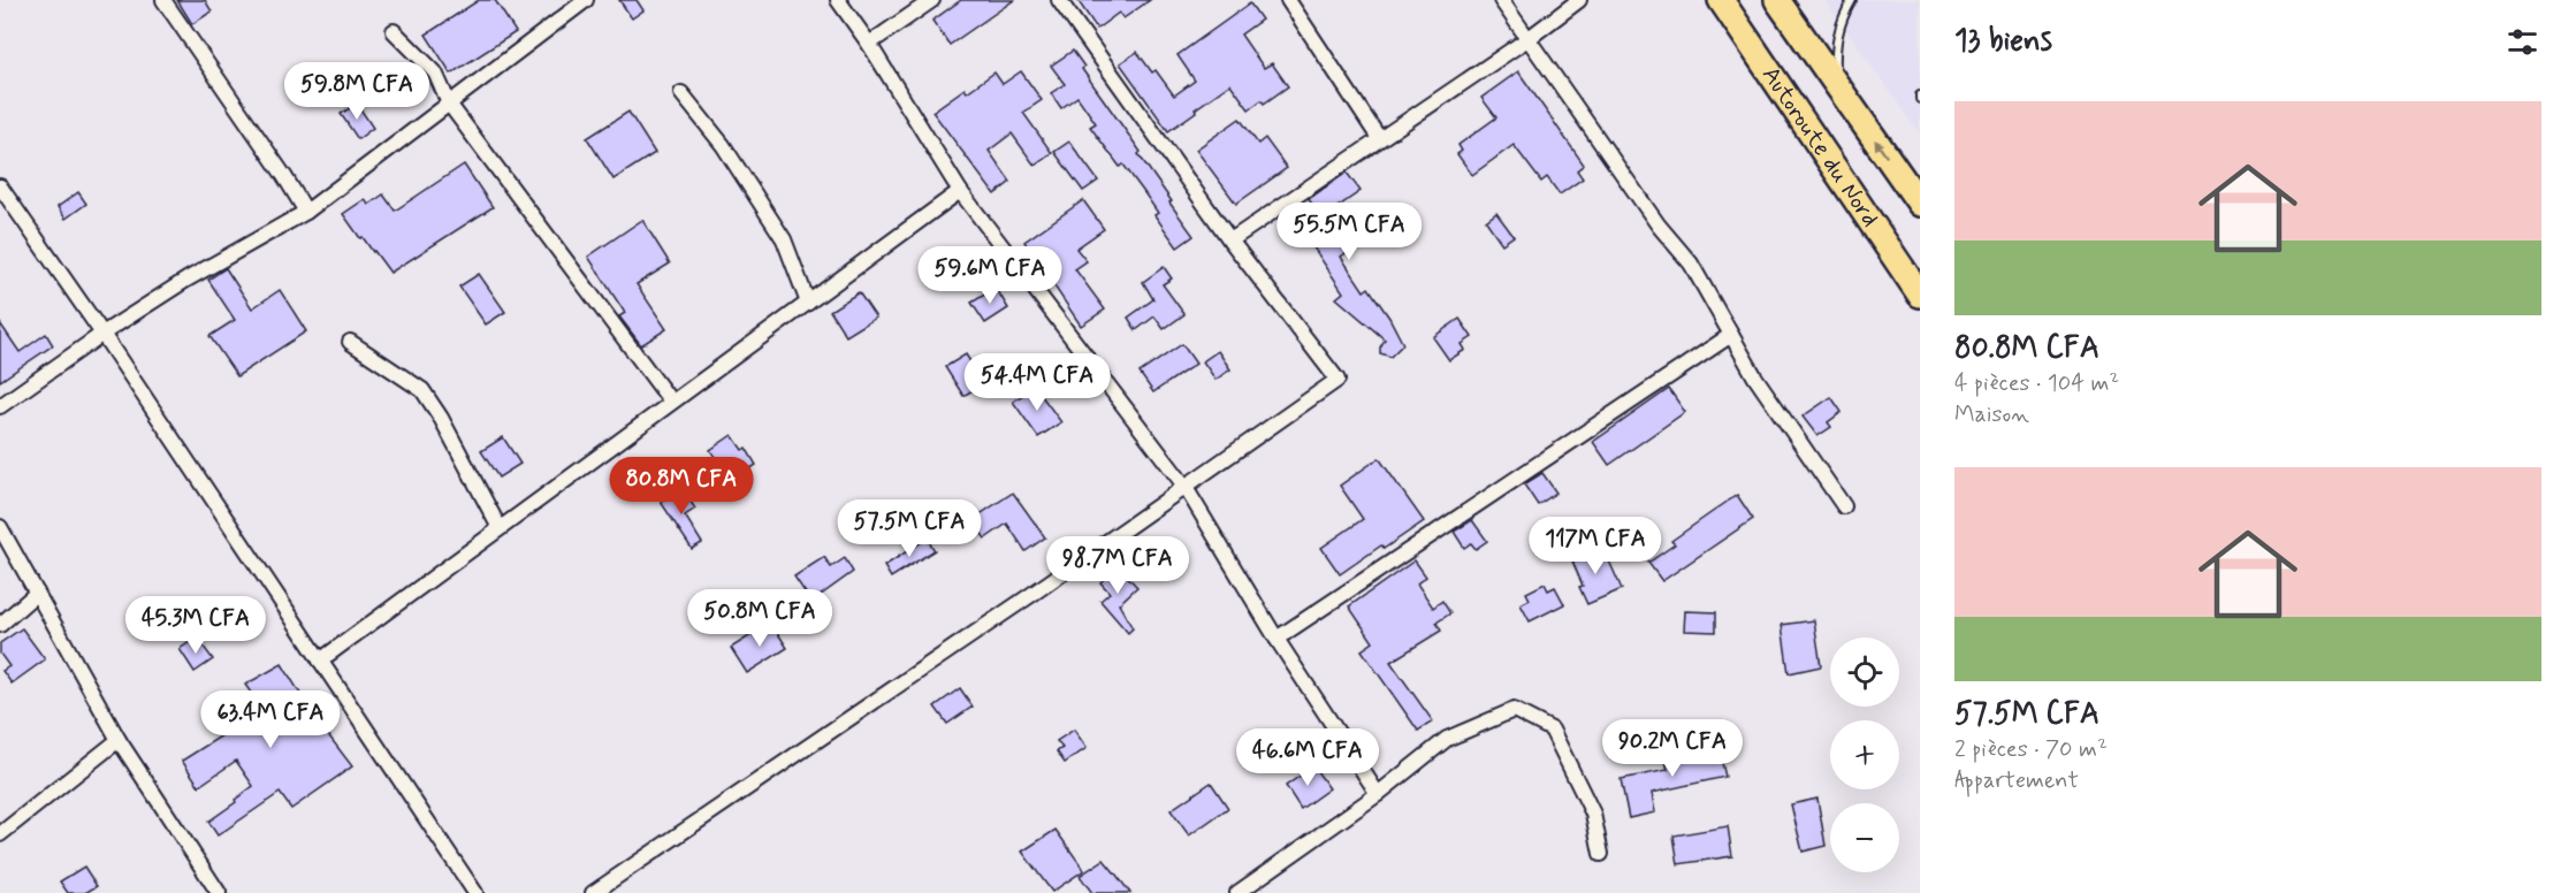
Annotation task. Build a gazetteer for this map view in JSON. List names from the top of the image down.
{
  "streets": {
    "highway": ["Autoroute du Nord"]
  },
  "page": {
    "heading": "13 biens",
    "price": [
      "59.8M CFA",
      "55.5M CFA",
      "59.6M CFA",
      "54.4M CFA",
      "80.8M CFA",
      "57.5M CFA",
      "117M CFA",
      "98.7M CFA",
      "50.8M CFA",
      "45.3M CFA",
      "63.4M CFA",
      "90.2M CFA",
      "46.6M CFA"
    ],
    "list": [
      {
        "name": "80.8M CFA",
        "note": "4 pièces · 104 m² · Maison"
      },
      {
        "name": "57.5M CFA",
        "note": "2 pièces · 70 m² · Appartement"
      }
    ],
    "map_buttons": ["+", "−"]
  }
}
